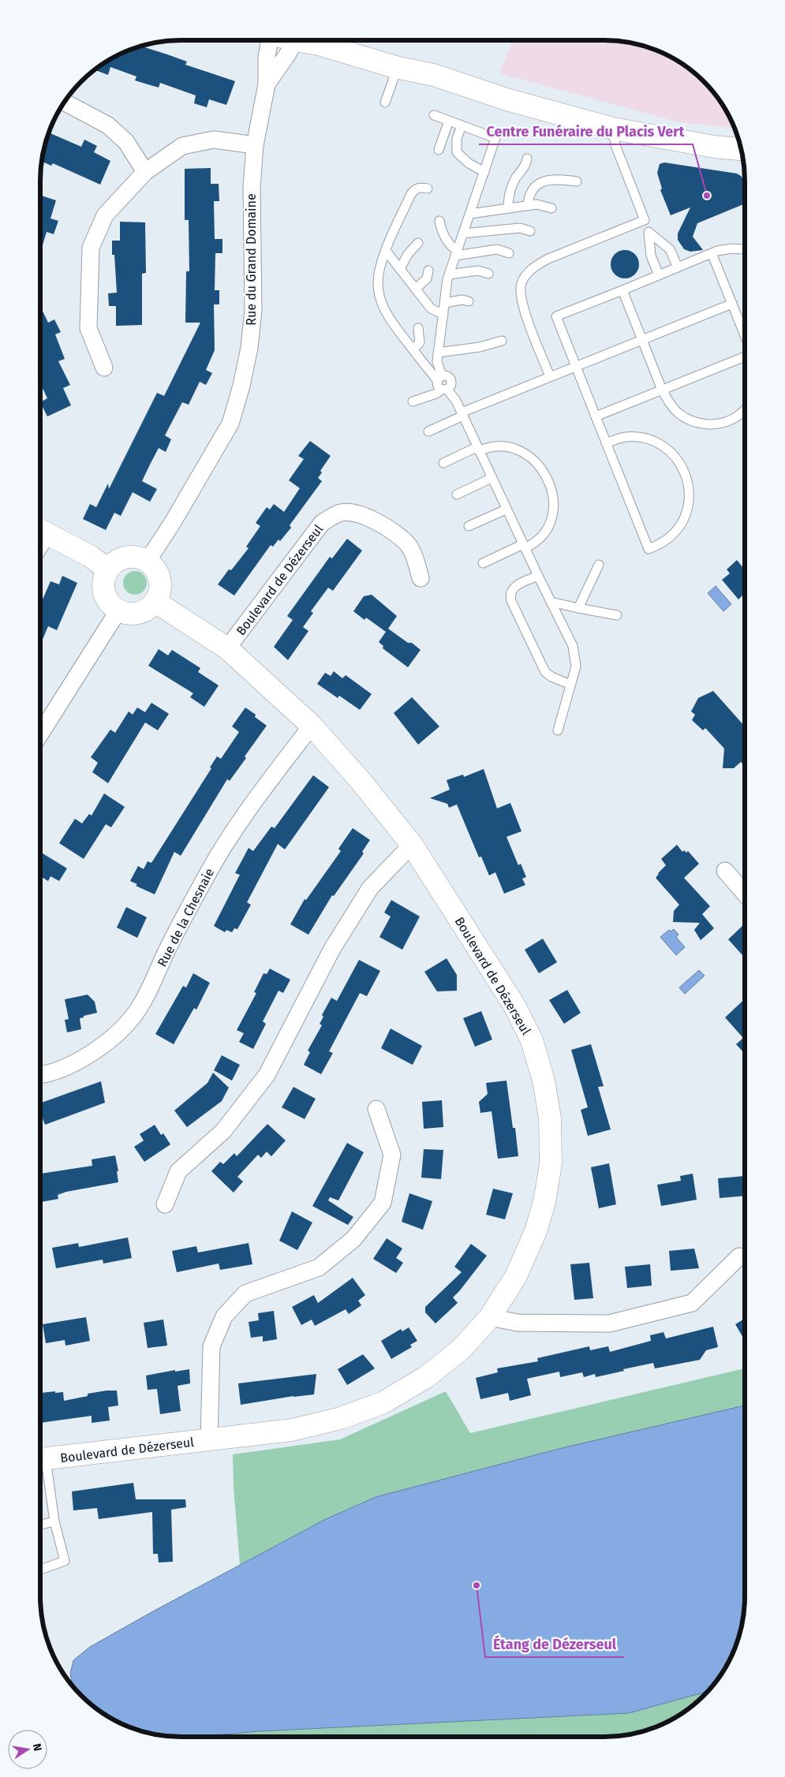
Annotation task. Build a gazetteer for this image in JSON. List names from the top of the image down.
{
  "streets": {
    "street": ["Rue du Grand Domaine", "Boulevard de Dézerseul", "Rue de la Chesnaie"]
  },
  "crossings": [
    ["Rue du Grand Domaine", "Boulevard de Dézerseul"],
    ["Boulevard de Dézerseul", "Rue de la Chesnaie"]
  ],
  "places": ["Centre Funéraire du Placis Vert", "Étang de Dézerseul"],
  "north": "right"
}
